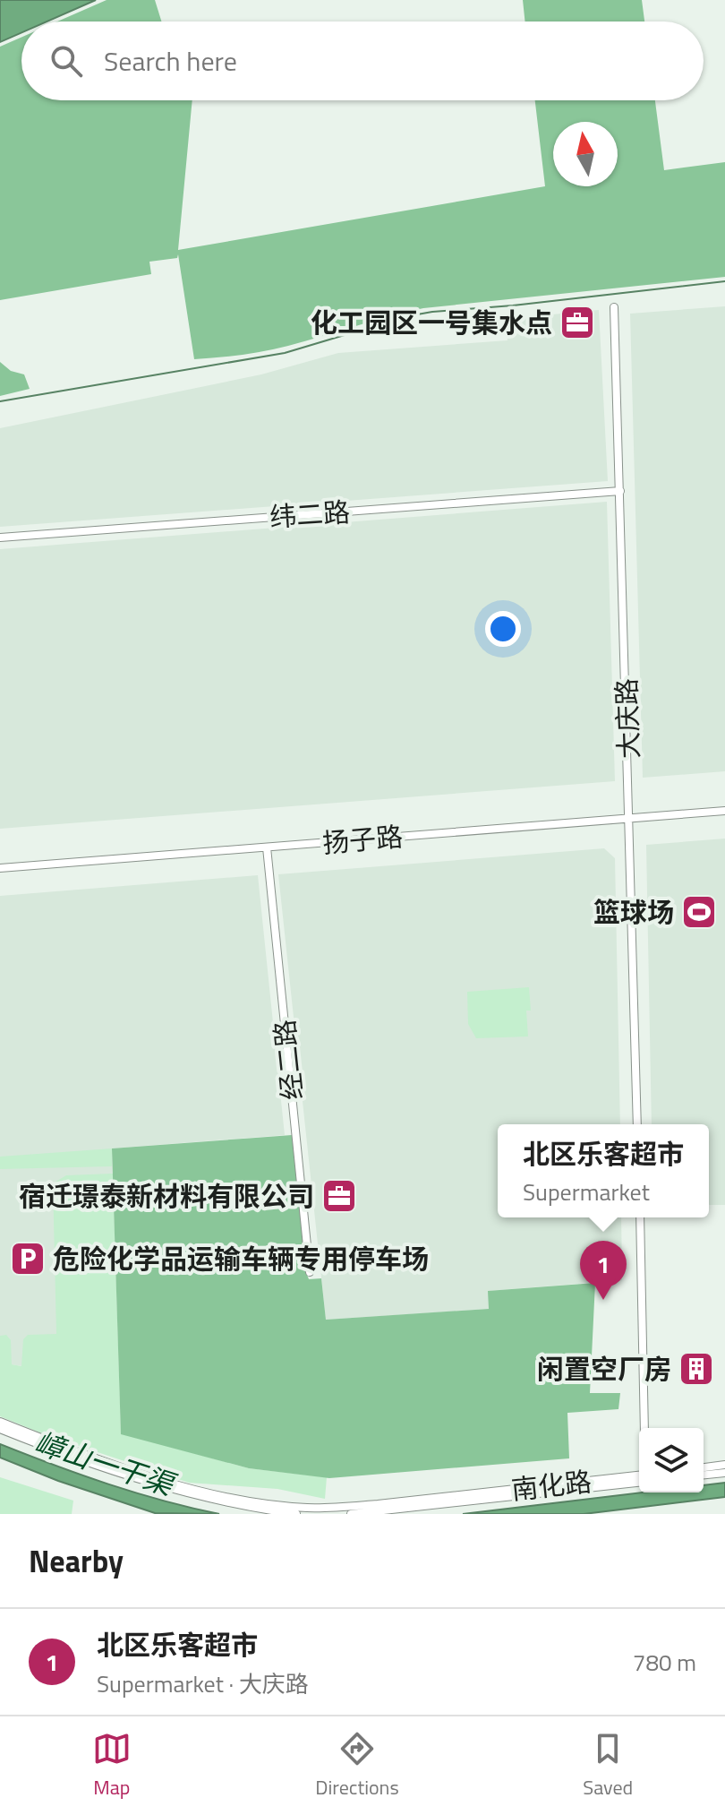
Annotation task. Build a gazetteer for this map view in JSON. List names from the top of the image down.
{
  "streets": {
    "street": [
      "纬二路",
      "大庆路",
      "扬子路",
      "经二路",
      "南化路"
    ]
  },
  "crossings": [
    ["纬二路", "大庆路"],
    ["大庆路", "扬子路"],
    ["扬子路", "经二路"]
  ],
  "water": ["嶂山一干渠"],
  "places": {
    "office": ["化工园区一号集水点", "宿迁璟泰新材料有限公司"],
    "sports": ["篮球场"],
    "parking": ["危险化学品运输车辆专用停车场"],
    "building": ["闲置空厂房"]
  },
  "north": "top",
  "page": {
    "search": "Search here",
    "popup": ["北区乐客超市", "Supermarket"],
    "pins": "1",
    "heading": "Nearby",
    "list": [
      {
        "mark": "1",
        "name": "北区乐客超市",
        "note": "Supermarket · 大庆路",
        "value": "780 m"
      }
    ],
    "nav": ["Map", "Directions", "Saved"]
  }
}
